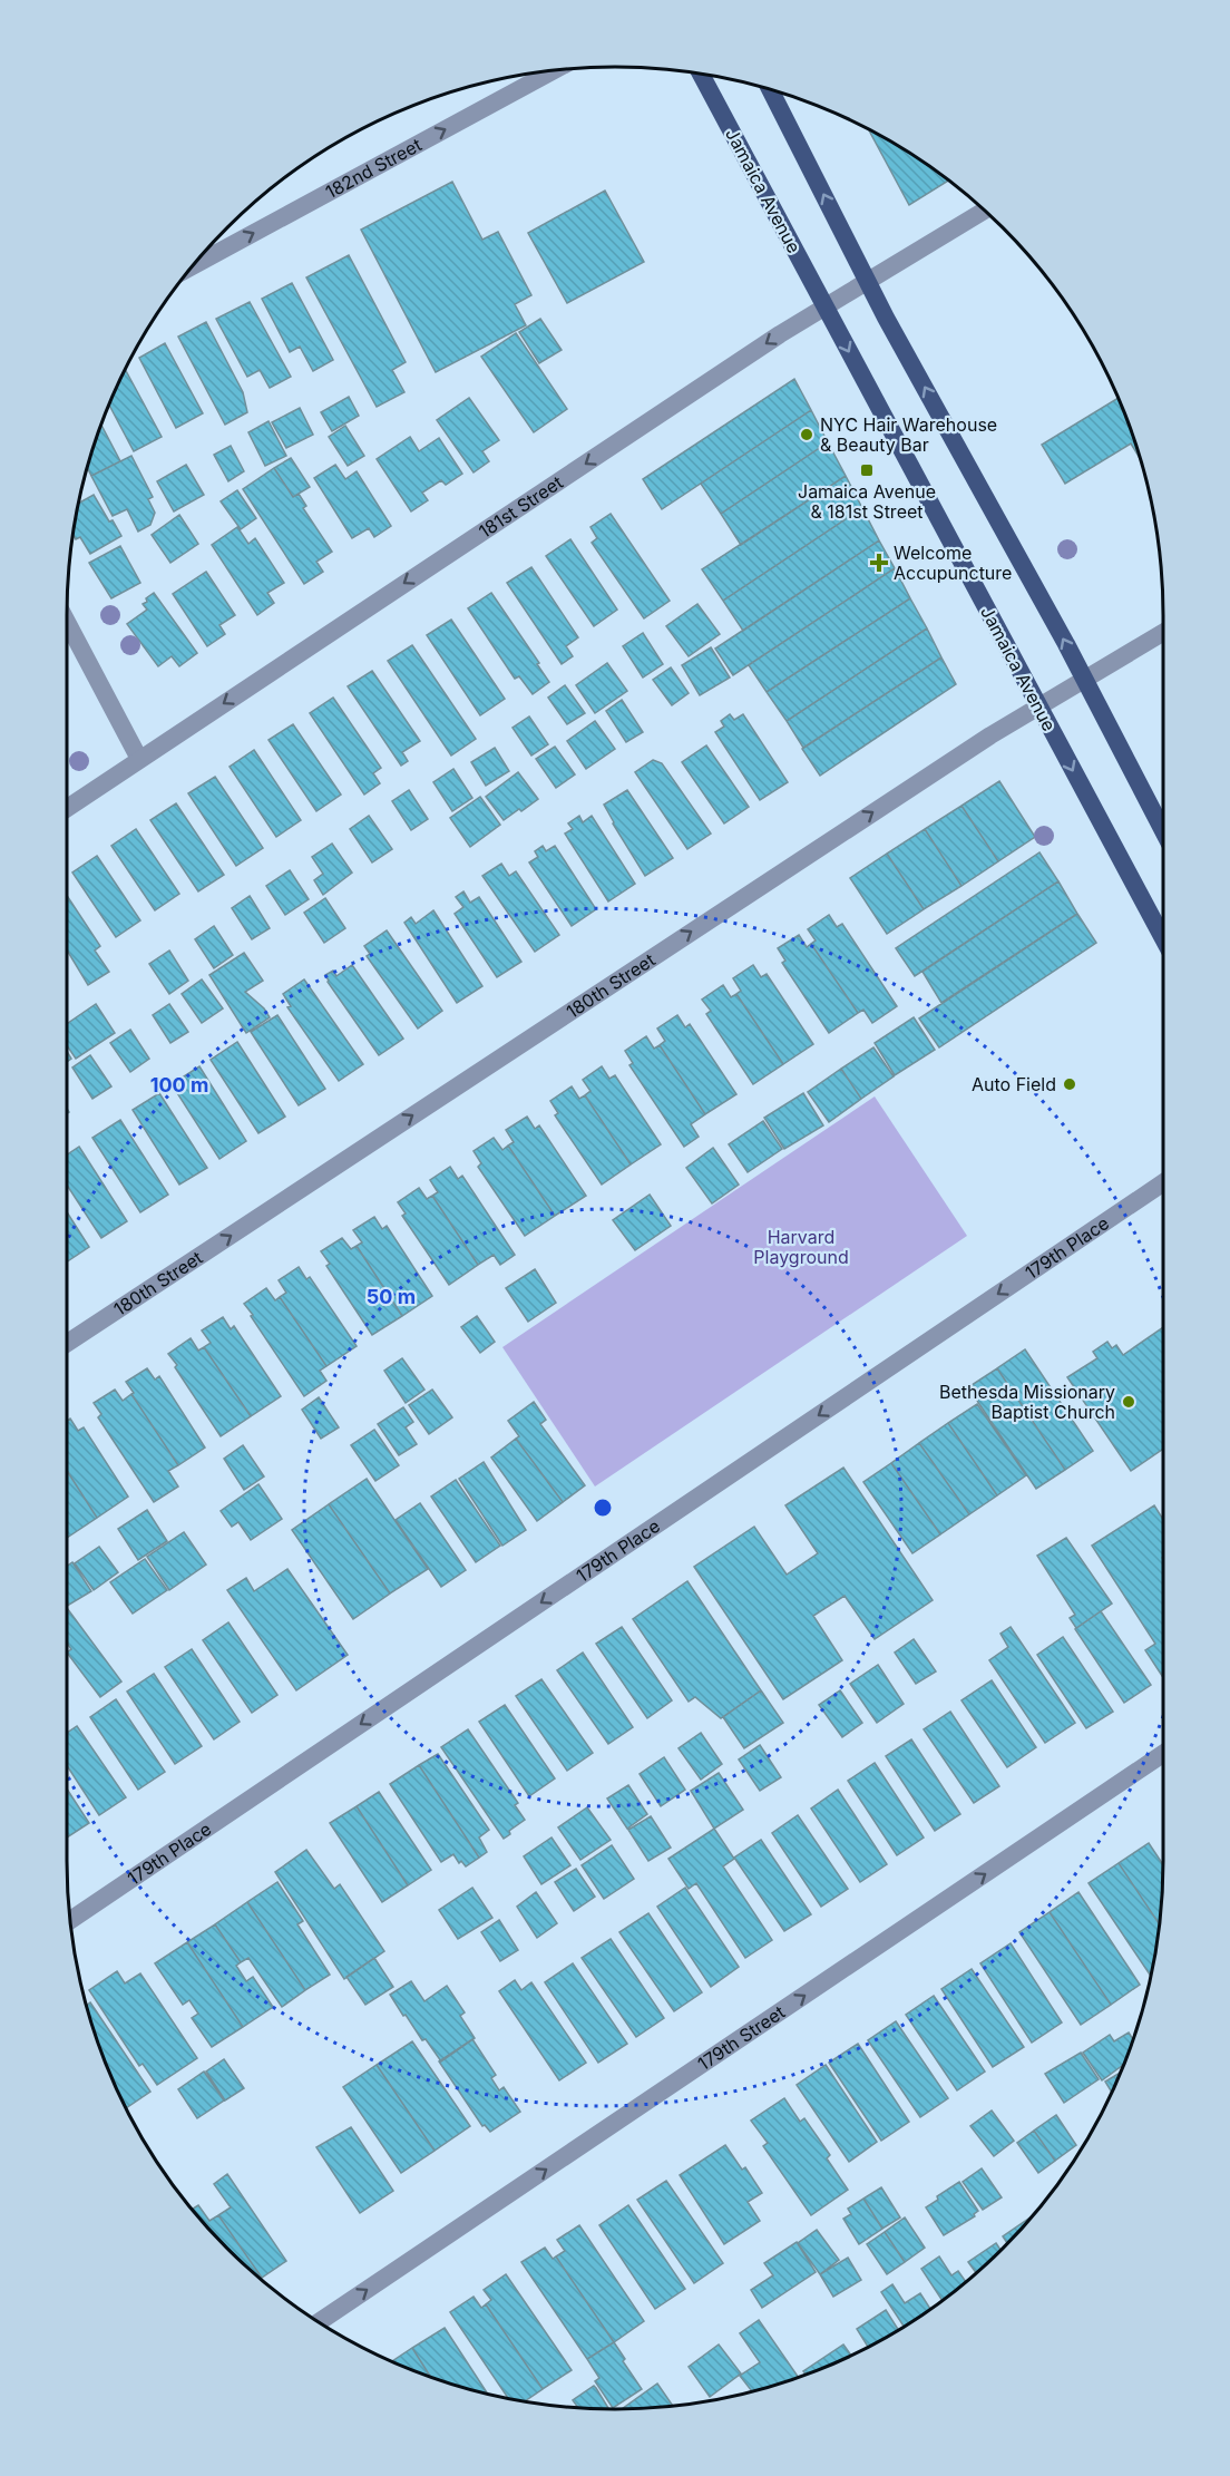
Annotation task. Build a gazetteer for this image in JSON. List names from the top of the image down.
{
  "streets": {
    "main road": ["Jamaica Avenue"],
    "street": [
      "182nd Street",
      "181st Street",
      "180th Street",
      "179th Place",
      "179th Street"
    ]
  },
  "crossings": [
    ["Jamaica Avenue", "181st Street"],
    ["Jamaica Avenue", "180th Street"]
  ],
  "one_way": [
    "182nd Street",
    "181st Street",
    "180th Street",
    "179th Place",
    "179th Street"
  ],
  "parks": ["Harvard Playground"],
  "places": {
    "other": ["NYC Hair Warehouse & Beauty Bar", "Auto Field", "Bethesda Missionary Baptist Church"],
    "transit": ["Jamaica Avenue & 181st Street"],
    "health": ["Welcome Accupuncture"]
  },
  "rings": ["100 m", "50 m"]
}
